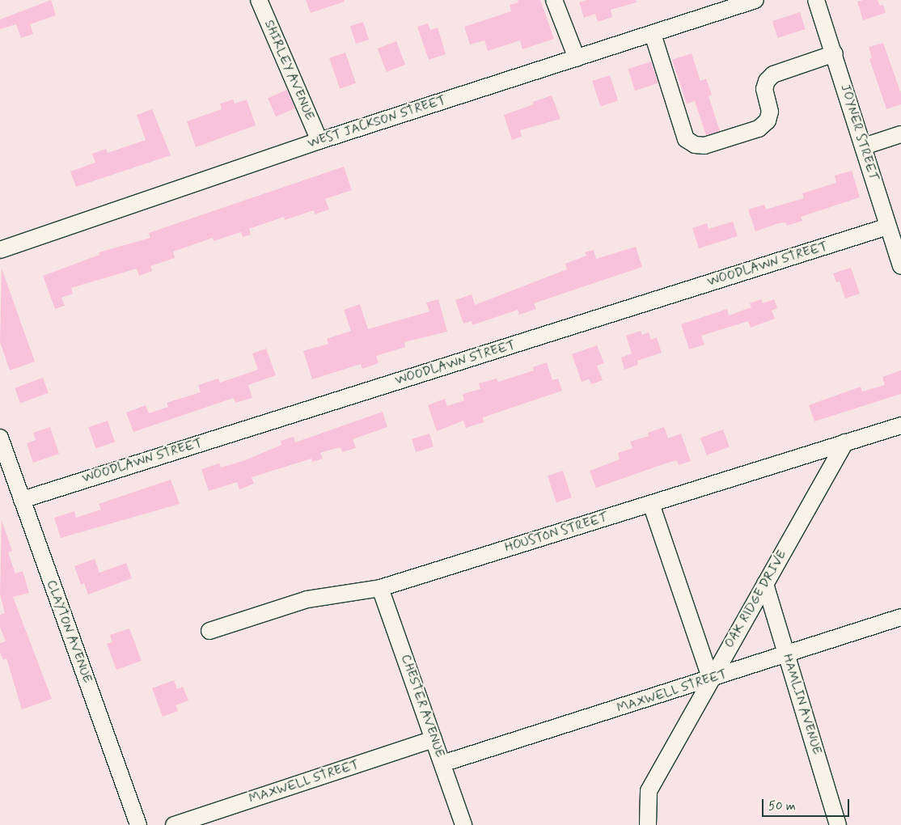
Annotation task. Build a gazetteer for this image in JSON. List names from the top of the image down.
{
  "streets": {
    "street": [
      "SHIRLEY AVENUE",
      "WEST JACKSON STREET",
      "JOYNER STREET",
      "WOODLAWN STREET",
      "HOUSTON STREET",
      "OAK RIDGE DRIVE",
      "CLAYTON AVENUE",
      "MAXWELL STREET",
      "HAMLIN AVENUE",
      "CHESTER AVENUE"
    ]
  },
  "crossings": [
    ["SHIRLEY AVENUE", "WEST JACKSON STREET"],
    ["JOYNER STREET", "WOODLAWN STREET"],
    ["WOODLAWN STREET", "CLAYTON AVENUE"],
    ["HOUSTON STREET", "OAK RIDGE DRIVE"],
    ["HOUSTON STREET", "CHESTER AVENUE"],
    ["OAK RIDGE DRIVE", "MAXWELL STREET"],
    ["OAK RIDGE DRIVE", "HAMLIN AVENUE"],
    ["MAXWELL STREET", "HAMLIN AVENUE"],
    ["MAXWELL STREET", "CHESTER AVENUE"]
  ],
  "scale_bar": "50 m"
}
